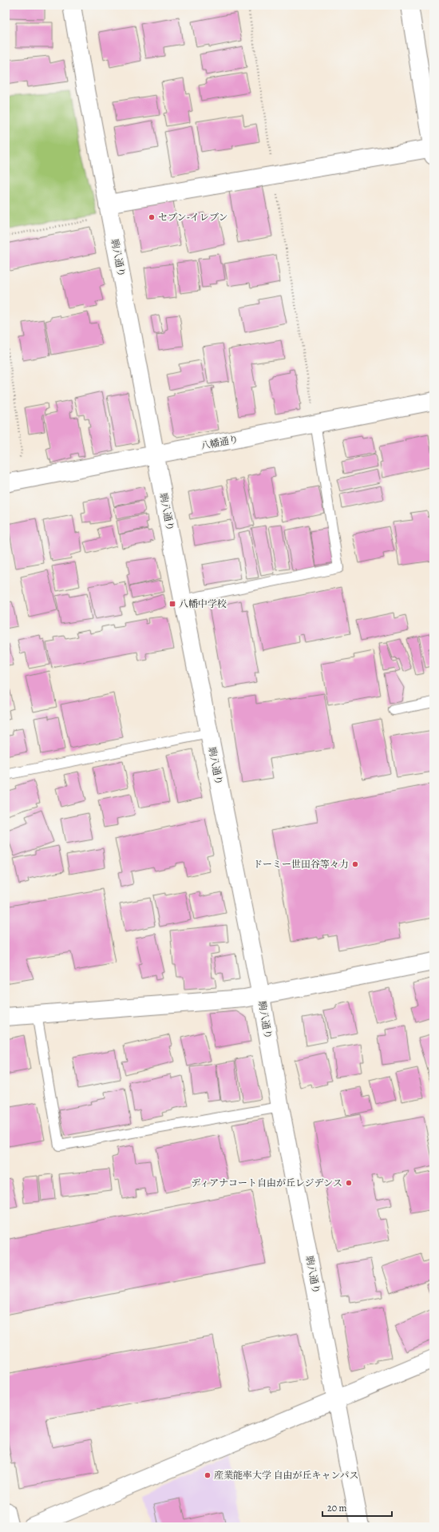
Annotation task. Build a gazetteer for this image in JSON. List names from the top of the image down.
{
  "streets": {
    "street": ["駒八通り", "八幡通り"]
  },
  "crossings": [
    ["駒八通り", "八幡通り"]
  ],
  "places": {
    "other": [
      "セブン-イレブン",
      "ドーミー世田谷等々力",
      "ディアナコート自由が丘レジデンス",
      "産業能率大学 自由が丘キャンパス"
    ],
    "transit": ["八幡中学校"]
  },
  "scale_bar": "20 m"
}
